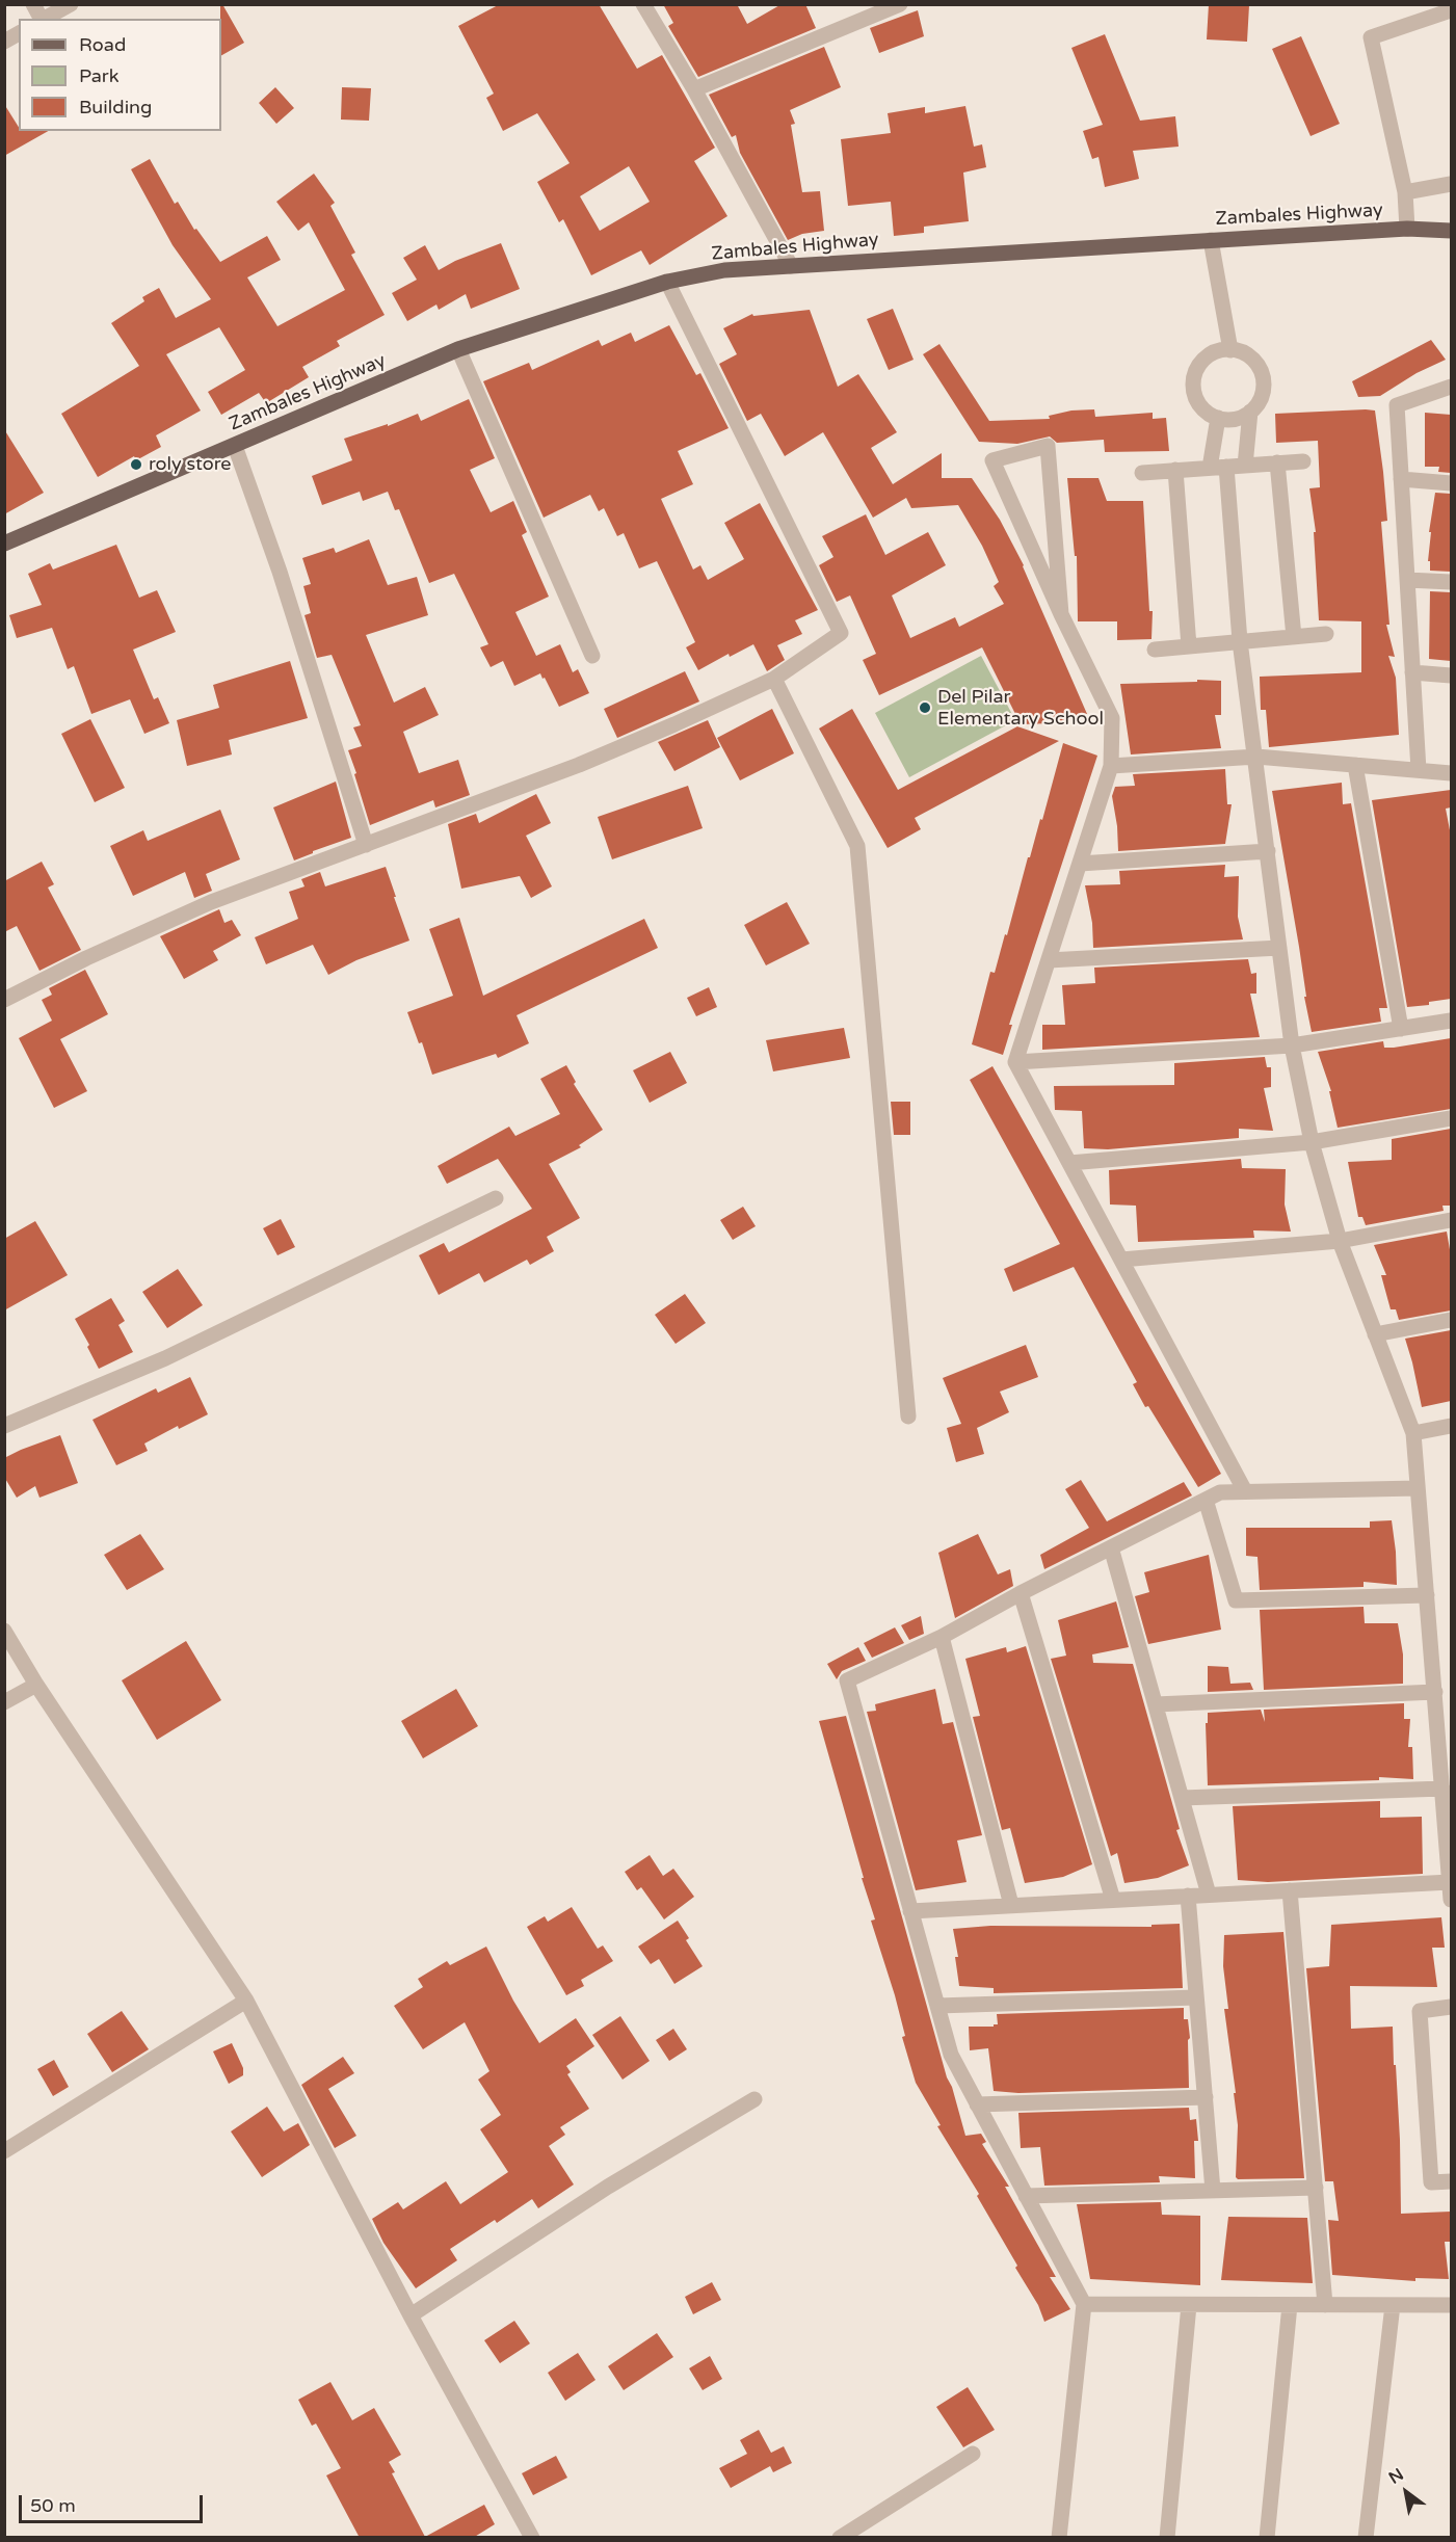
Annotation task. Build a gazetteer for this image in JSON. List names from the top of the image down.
{
  "streets": {
    "main road": ["Zambales Highway"]
  },
  "places": ["roly store", "Del Pilar Elementary School"],
  "legend": ["Road", "Park", "Building"],
  "scale_bar": "50 m",
  "north": "top left"
}
